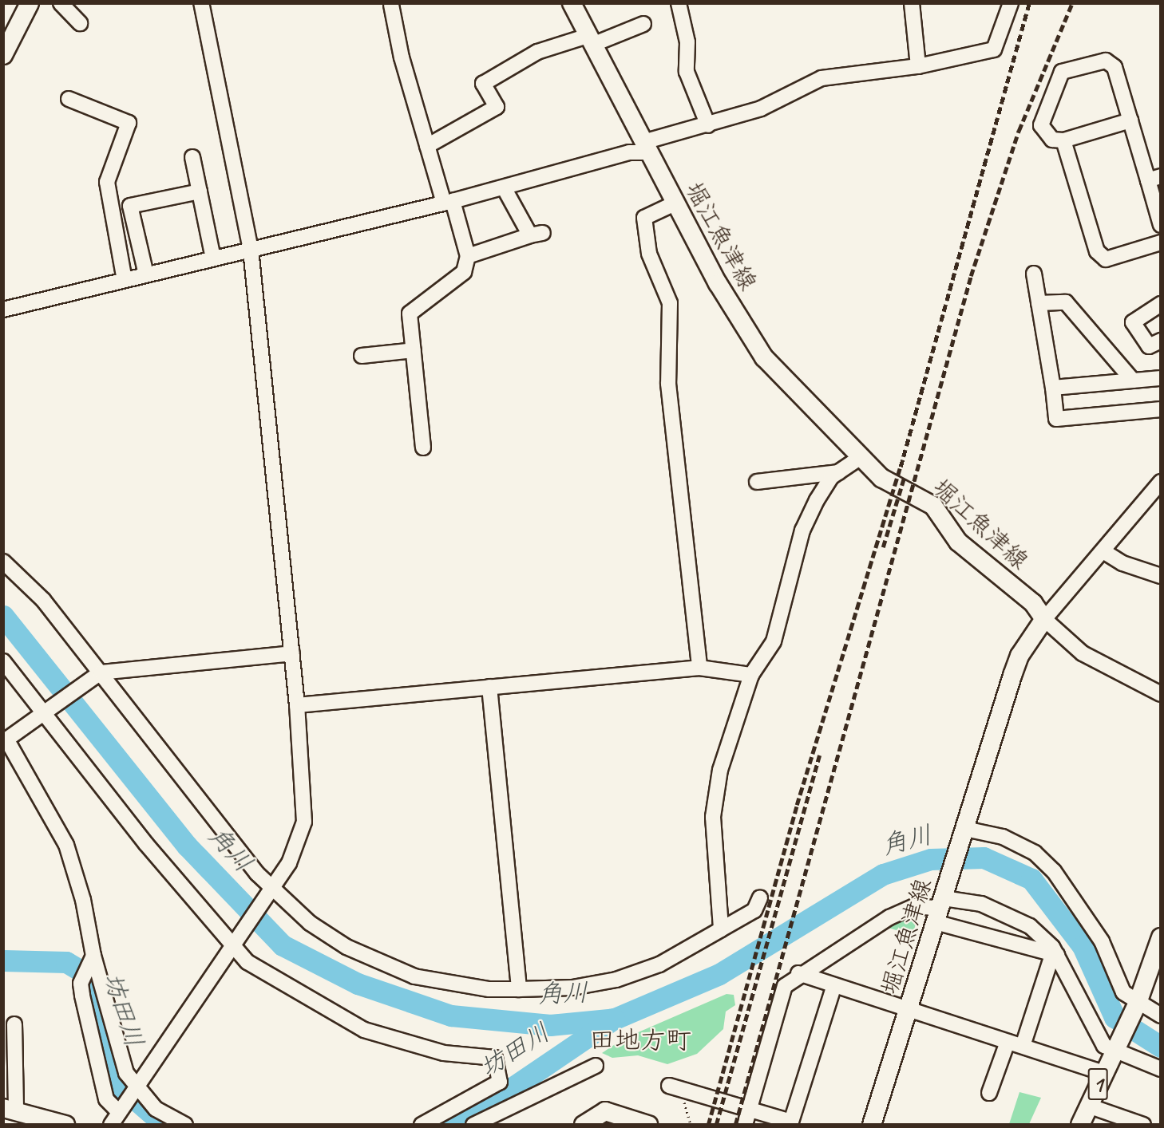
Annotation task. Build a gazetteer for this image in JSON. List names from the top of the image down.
{
  "streets": {
    "main road": ["堀江魚津線", "1"]
  },
  "districts": ["田地方町"],
  "water": ["角川", "坊田川"]
}
